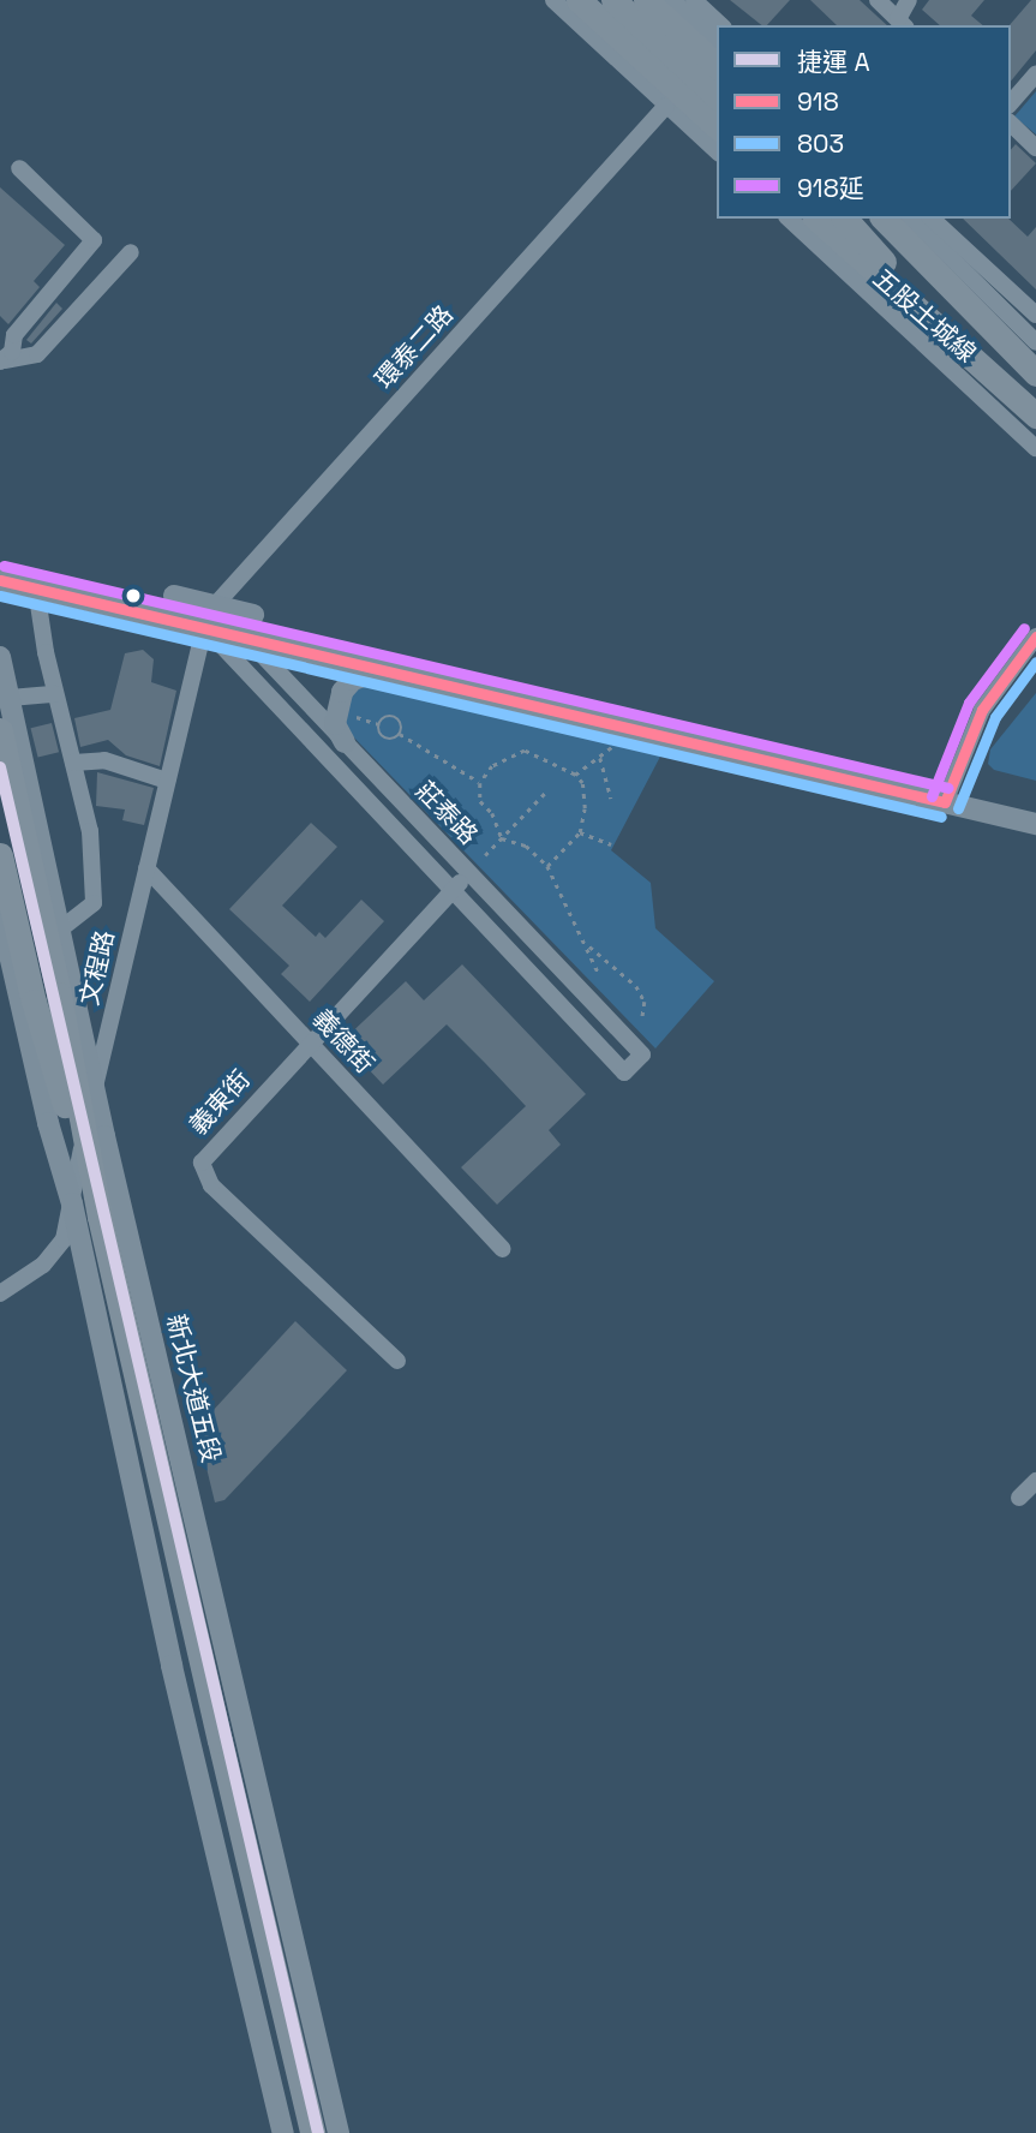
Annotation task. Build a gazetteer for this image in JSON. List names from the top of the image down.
{
  "streets": {
    "highway": ["五股土城線"],
    "main road": ["新北大道五段"],
    "street": [
      "環泰二路",
      "莊泰路",
      "文程路",
      "義德街",
      "義東街"
    ]
  },
  "crossings": [
    ["環泰二路", "莊泰路"],
    ["環泰二路", "文程路"],
    ["莊泰路", "文程路"],
    ["莊泰路", "義東街"],
    ["文程路", "義德街"],
    ["文程路", "新北大道五段"],
    ["義德街", "義東街"]
  ],
  "lines": [
    "transit line 918延",
    "transit line 918",
    "transit line 803",
    "metro line A"
  ],
  "legend": [
    "捷運 A",
    "918",
    "803",
    "918延"
  ]
}
